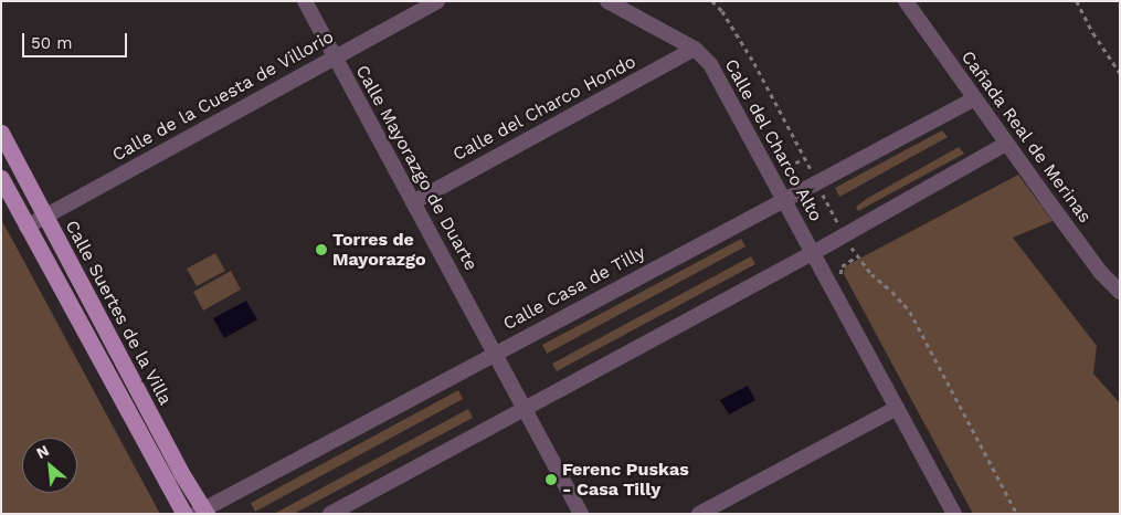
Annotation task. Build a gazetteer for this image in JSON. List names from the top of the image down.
{
  "streets": {
    "main road": ["Calle Suertes de la Villa"],
    "street": [
      "Calle de la Cuesta de Villorio",
      "Calle del Charco Hondo",
      "Cañada Real de Merinas",
      "Calle del Charco Alto",
      "Calle Mayorazgo de Duarte",
      "Calle Casa de Tilly"
    ]
  },
  "crossings": [
    ["Calle de la Cuesta de Villorio", "Calle Mayorazgo de Duarte"],
    ["Calle de la Cuesta de Villorio", "Calle Suertes de la Villa"],
    ["Calle del Charco Hondo", "Calle del Charco Alto"],
    ["Calle del Charco Hondo", "Calle Mayorazgo de Duarte"],
    ["Cañada Real de Merinas", "Calle Casa de Tilly"],
    ["Calle del Charco Alto", "Calle Casa de Tilly"],
    ["Calle Mayorazgo de Duarte", "Calle Casa de Tilly"],
    ["Calle Casa de Tilly", "Calle Suertes de la Villa"]
  ],
  "places": ["Torres de Mayorazgo", "Ferenc Puskas - Casa Tilly"],
  "scale_bar": "50 m",
  "north": "top left"
}
